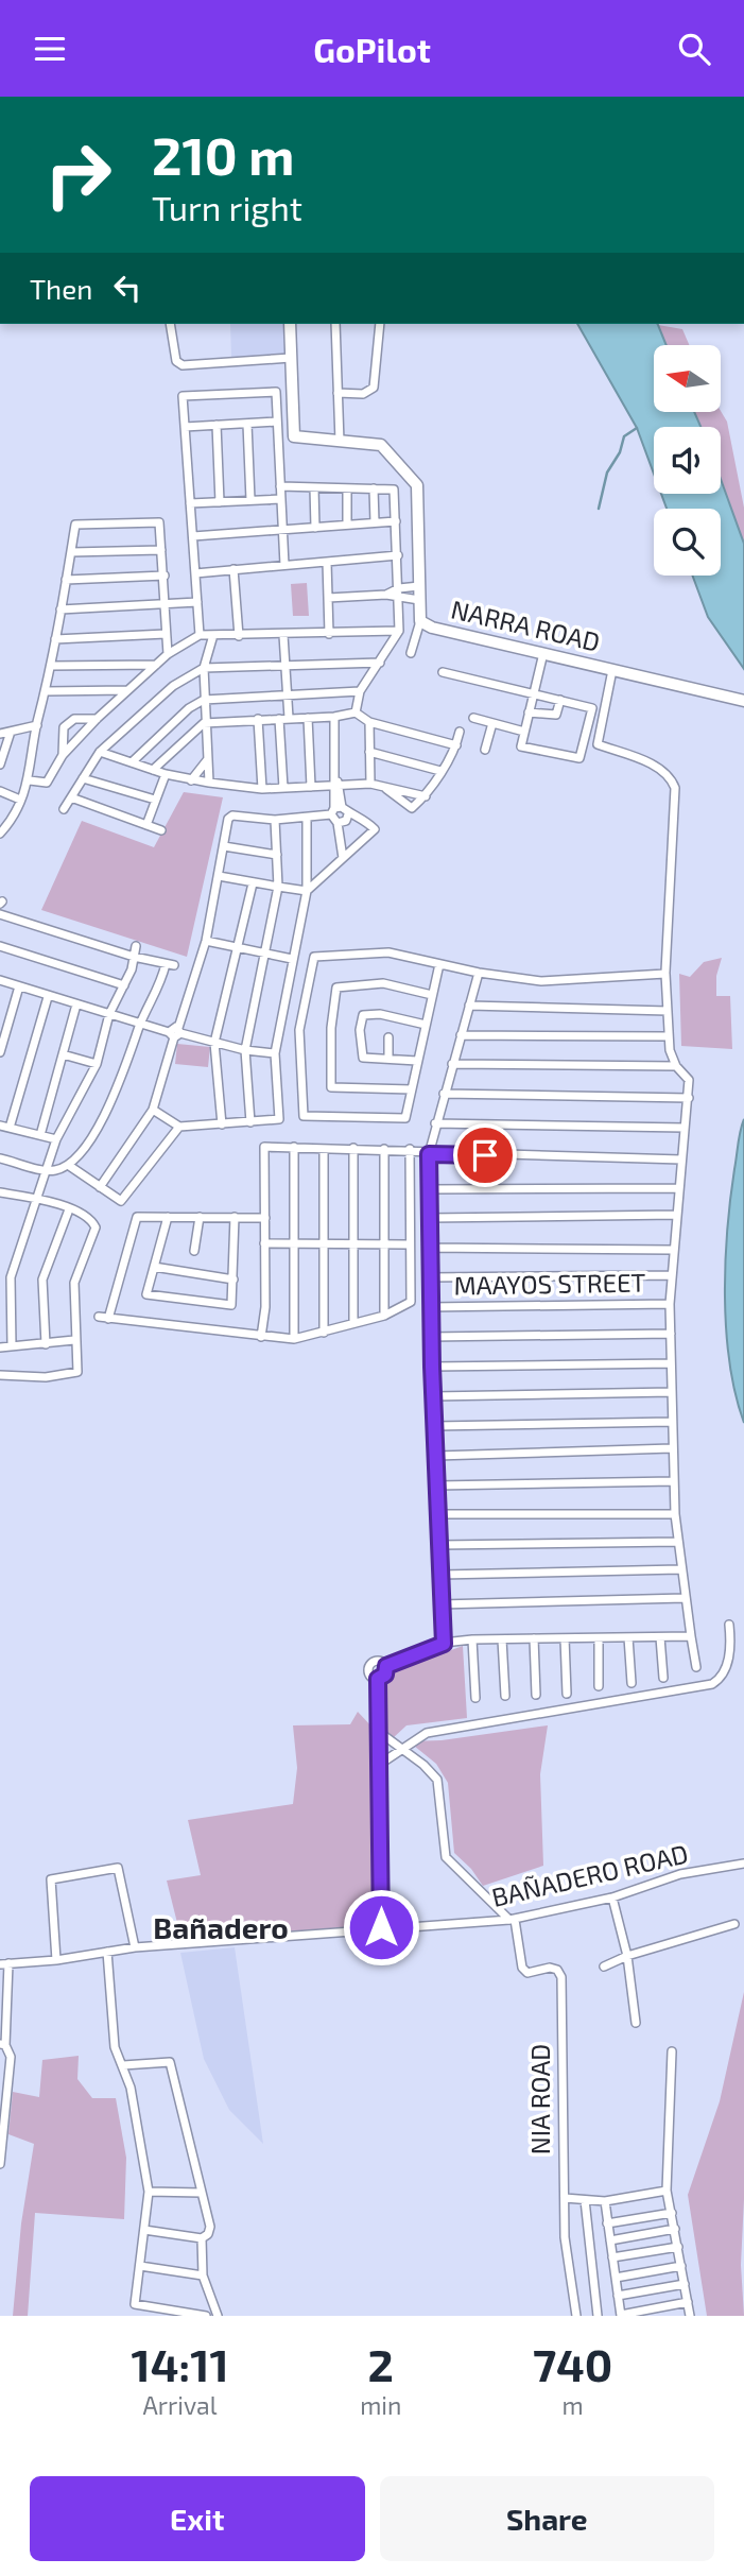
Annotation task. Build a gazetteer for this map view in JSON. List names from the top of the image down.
{
  "streets": {
    "main road": ["NARRA ROAD"],
    "street": ["MAAYOS STREET", "BAÑADERO ROAD", "NIA ROAD"]
  },
  "crossings": [
    ["BAÑADERO ROAD", "NIA ROAD"]
  ],
  "districts": ["Bañadero"],
  "north": "left",
  "page": {
    "header": "GoPilot",
    "turn": ["210 m", "Turn right"],
    "then": "Then",
    "eta": [
      "14:11",
      "Arrival",
      "2",
      "min",
      "740",
      "m"
    ],
    "buttons": ["Exit", "Share"]
  }
}
